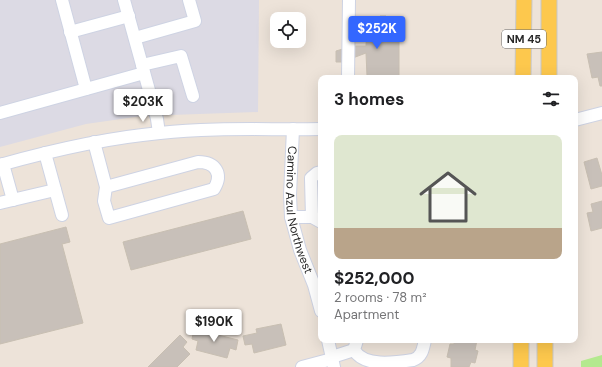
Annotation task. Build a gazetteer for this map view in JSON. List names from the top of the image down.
{
  "streets": {
    "main road": ["NM 45"],
    "street": ["Camino Azul Northwest"]
  },
  "page": {
    "price": ["$252K", "$203K", "$190K"],
    "heading": "3 homes",
    "list": [
      {
        "name": "$252,000",
        "note": "2 rooms · 78 m² · Apartment"
      }
    ]
  }
}
